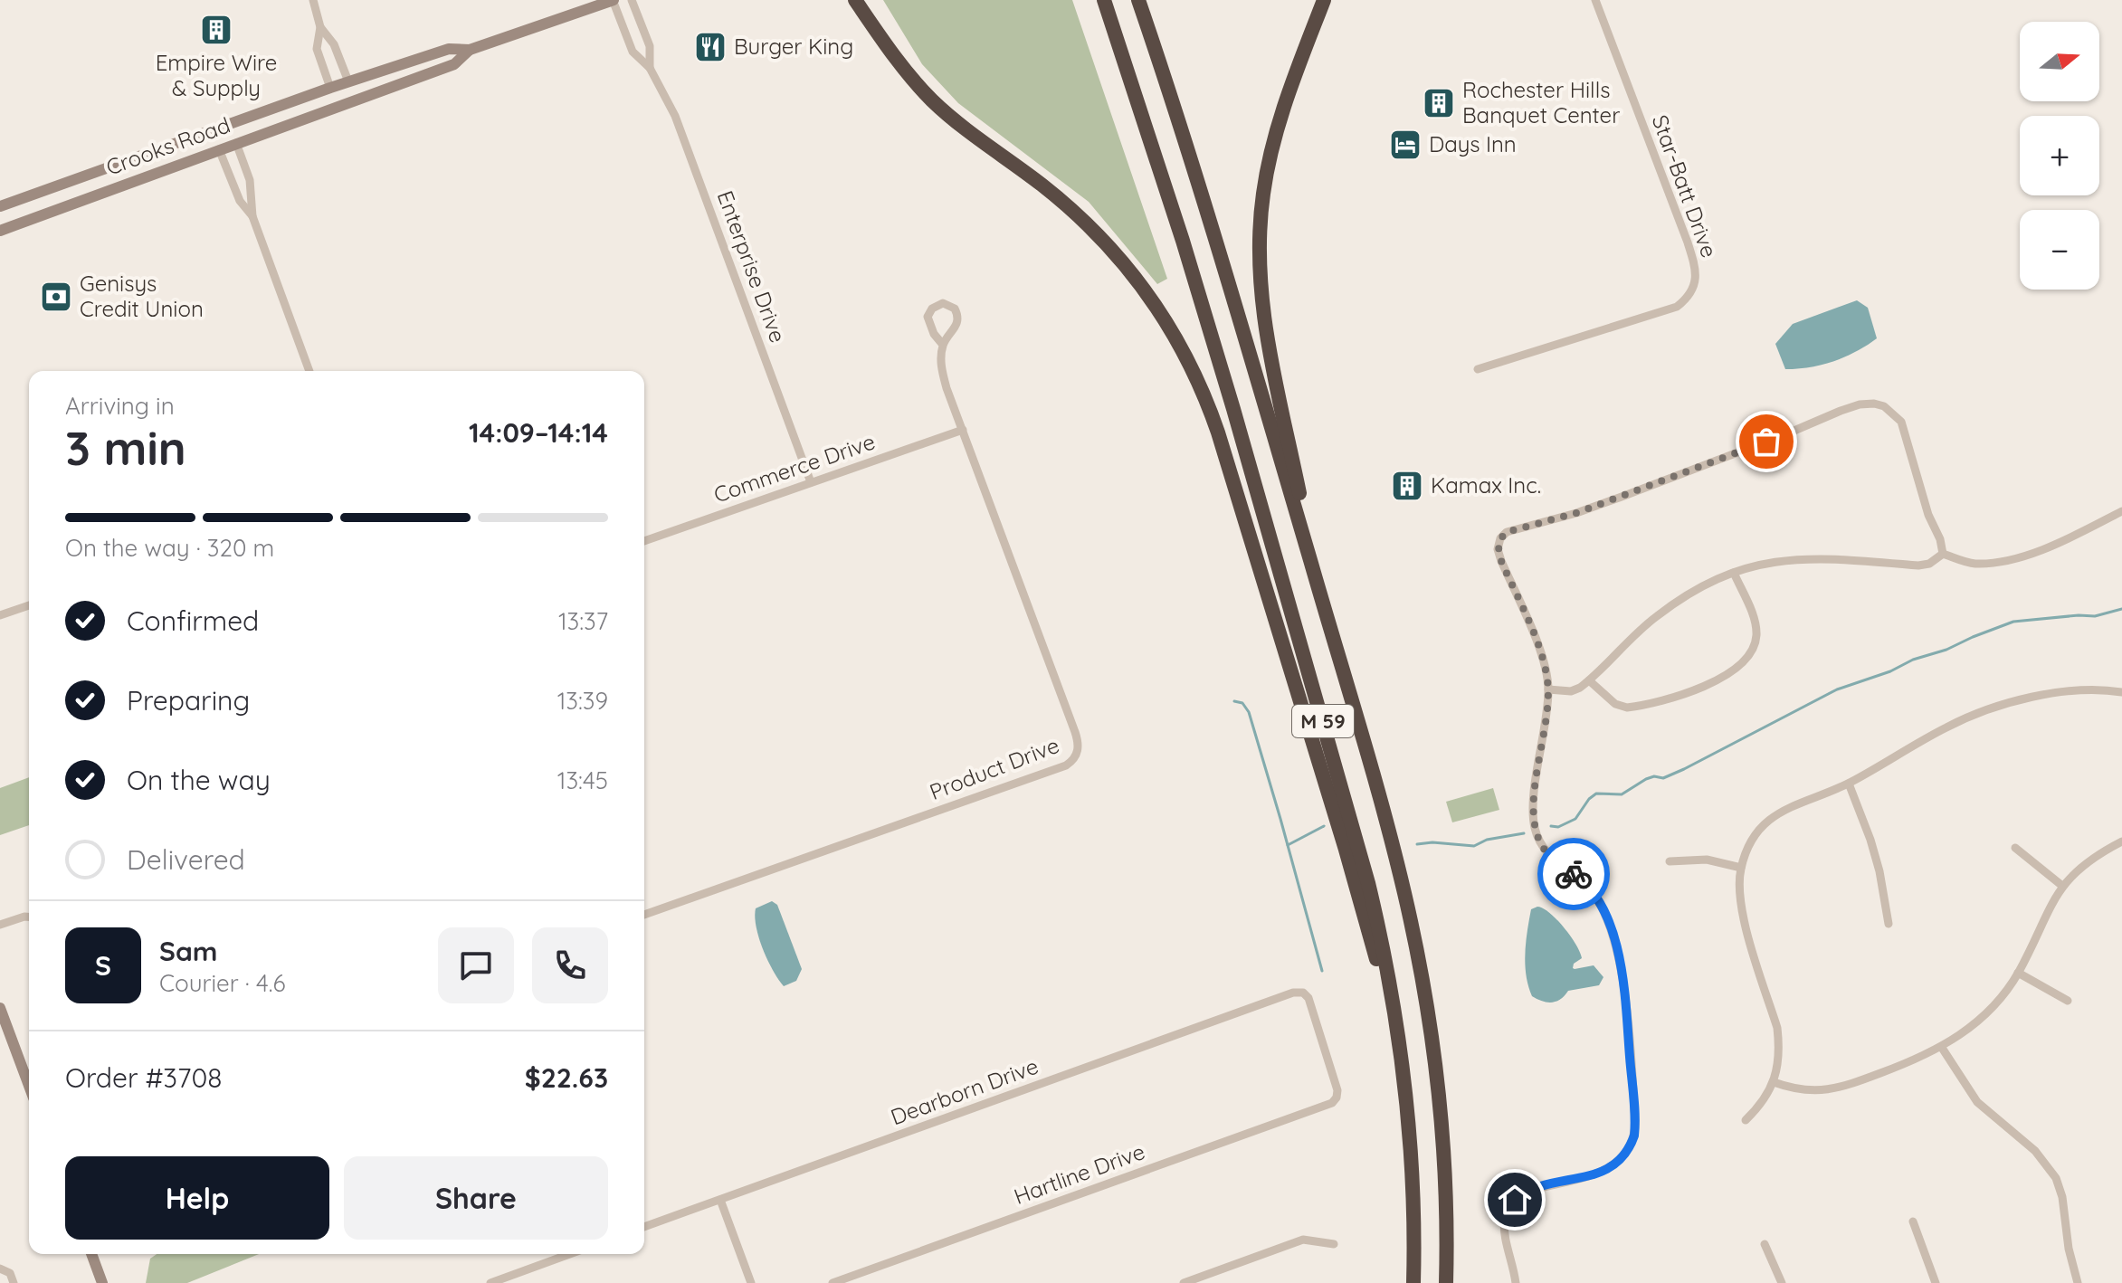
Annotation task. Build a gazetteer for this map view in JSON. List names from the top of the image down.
{
  "streets": {
    "highway": ["M 59"],
    "main road": ["Crooks Road"],
    "street": [
      "Star-Batt Drive",
      "Enterprise Drive",
      "Commerce Drive",
      "Product Drive",
      "Dearborn Drive",
      "Hartline Drive"
    ]
  },
  "crossings": [
    ["Crooks Road", "Enterprise Drive"],
    ["Enterprise Drive", "Commerce Drive"],
    ["Commerce Drive", "Product Drive"],
    ["Dearborn Drive", "Hartline Drive"]
  ],
  "places": {
    "building": ["Empire Wire & Supply", "Rochester Hills Banquet Center", "Kamax Inc."],
    "restaurant": ["Burger King"],
    "hotel": ["Days Inn"],
    "bank": ["Genisys Credit Union"]
  },
  "north": "right",
  "page": {
    "map_buttons": ["+", "−"],
    "heading": ["3 min", "Arriving in", "14:09–14:14"],
    "panel": [
      "Sam",
      "Courier · 4.6",
      "Order #3708",
      "$22.63"
    ],
    "bar": "On the way · 320 m",
    "list": [
      ["Confirmed", "13:37"],
      ["Preparing", "13:39"],
      ["On the way", "13:45"],
      "Delivered"
    ],
    "round": "S",
    "buttons": ["Help", "Share"]
  }
}
